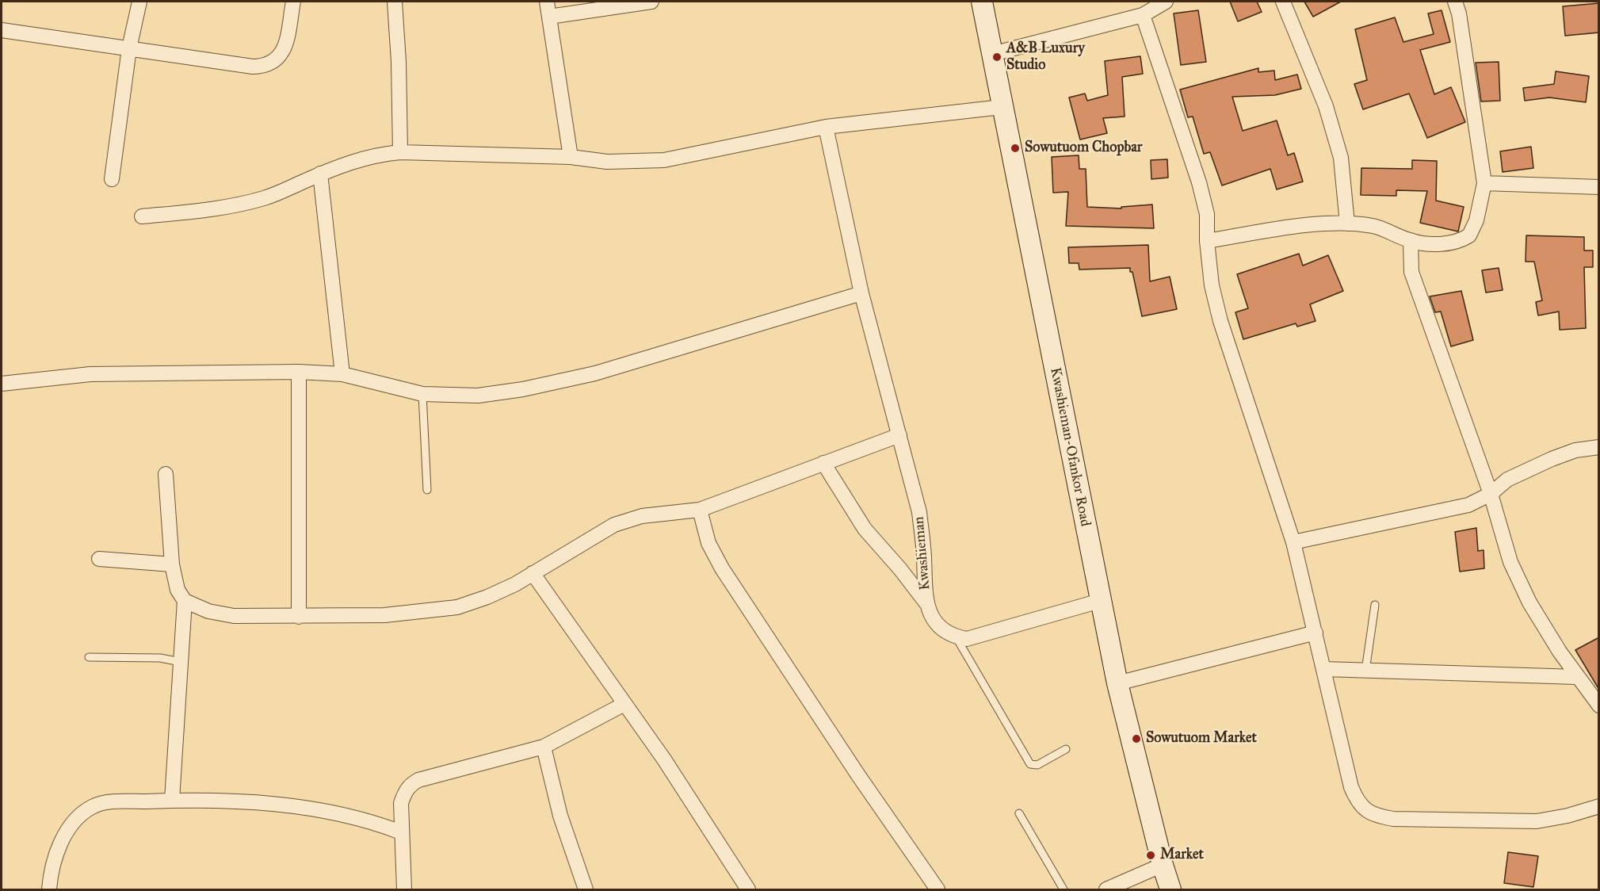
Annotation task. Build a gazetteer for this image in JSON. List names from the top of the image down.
{
  "streets": {
    "main road": ["Kwashieman-Ofankor Road"],
    "street": ["Kwashieman"]
  },
  "places": [
    "A&B Luxury Studio",
    "Sowutuom Chopbar",
    "Sowutuom Market",
    "Market"
  ]
}
